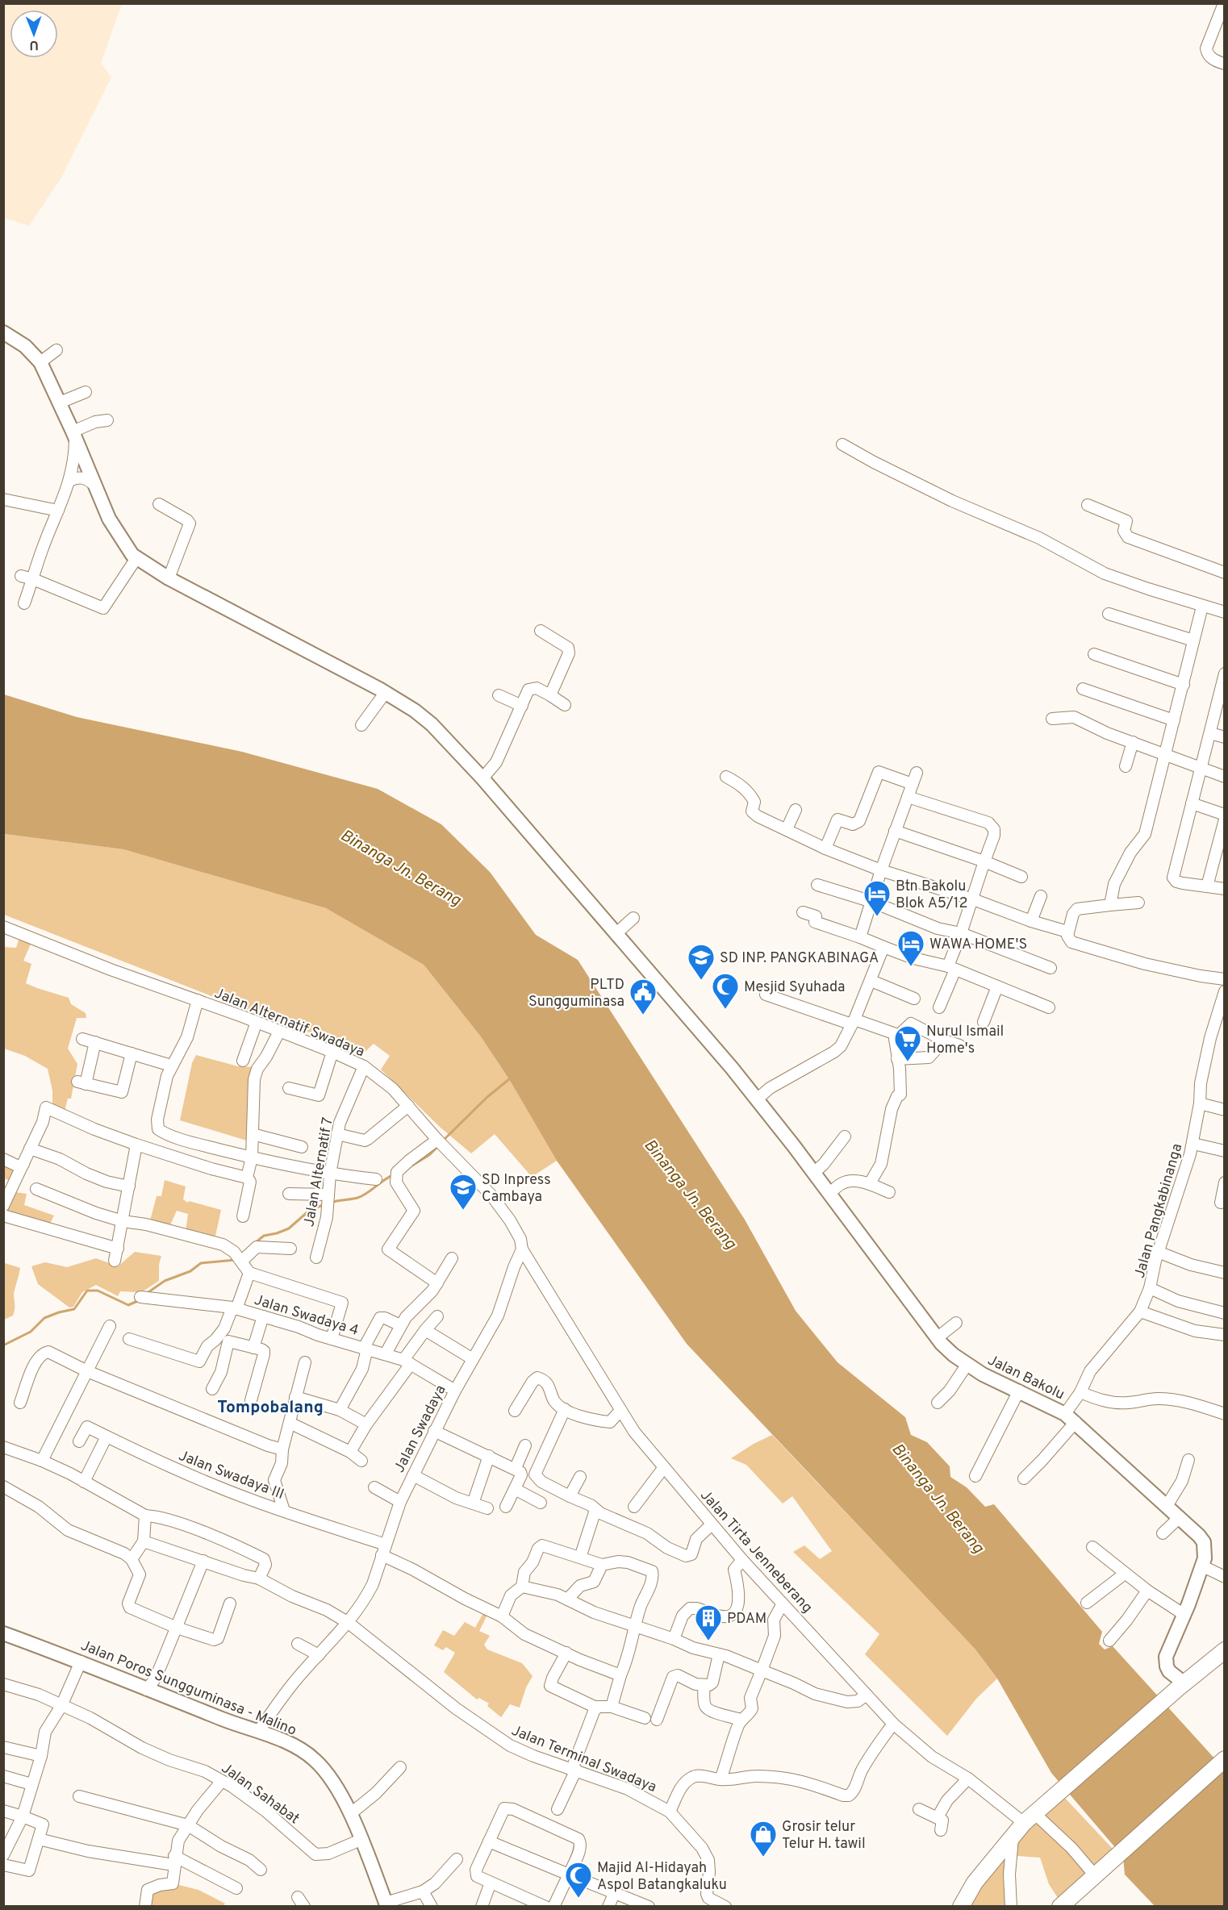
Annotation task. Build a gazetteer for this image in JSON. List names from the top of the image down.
{
  "streets": {
    "main road": ["Jalan Bakolu", "Jalan Poros Sungguminasa - Malino"],
    "street": [
      "Jalan Alternatif Swadaya",
      "Jalan Alternatif 7",
      "Jalan Pangkabinanga",
      "Jalan Swadaya 4",
      "Jalan Swadaya",
      "Jalan Swadaya III",
      "Jalan Tirta Jenneberang",
      "Jalan Terminal Swadaya",
      "Jalan Sahabat"
    ]
  },
  "crossings": [
    ["Jalan Alternatif Swadaya", "Jalan Alternatif 7"],
    ["Jalan Alternatif Swadaya", "Jalan Swadaya"],
    ["Jalan Alternatif Swadaya", "Jalan Tirta Jenneberang"],
    ["Jalan Pangkabinanga", "Jalan Bakolu"],
    ["Jalan Swadaya 4", "Jalan Swadaya"],
    ["Jalan Swadaya", "Jalan Swadaya III"],
    ["Jalan Swadaya", "Jalan Tirta Jenneberang"],
    ["Jalan Swadaya", "Jalan Poros Sungguminasa - Malino"],
    ["Jalan Swadaya", "Jalan Terminal Swadaya"],
    ["Jalan Poros Sungguminasa - Malino", "Jalan Sahabat"]
  ],
  "districts": ["Tompobalang"],
  "water": ["Binanga Jn. Berang"],
  "places": {
    "hotel": ["Btn Bakolu Blok A5/12", "WAWA HOME'S"],
    "school or university": ["SD INP. PANGKABINAGA", "SD Inpress Cambaya"],
    "mosque": ["Mesjid Syuhada", "Majid Al-Hidayah Aspol Batangkaluku"],
    "public building": ["PLTD Sungguminasa"],
    "supermarket": ["Nurul Ismail Home's"],
    "building": ["PDAM"],
    "shop": ["Grosir telur Telur H. tawil"]
  },
  "north": "bottom"
}
